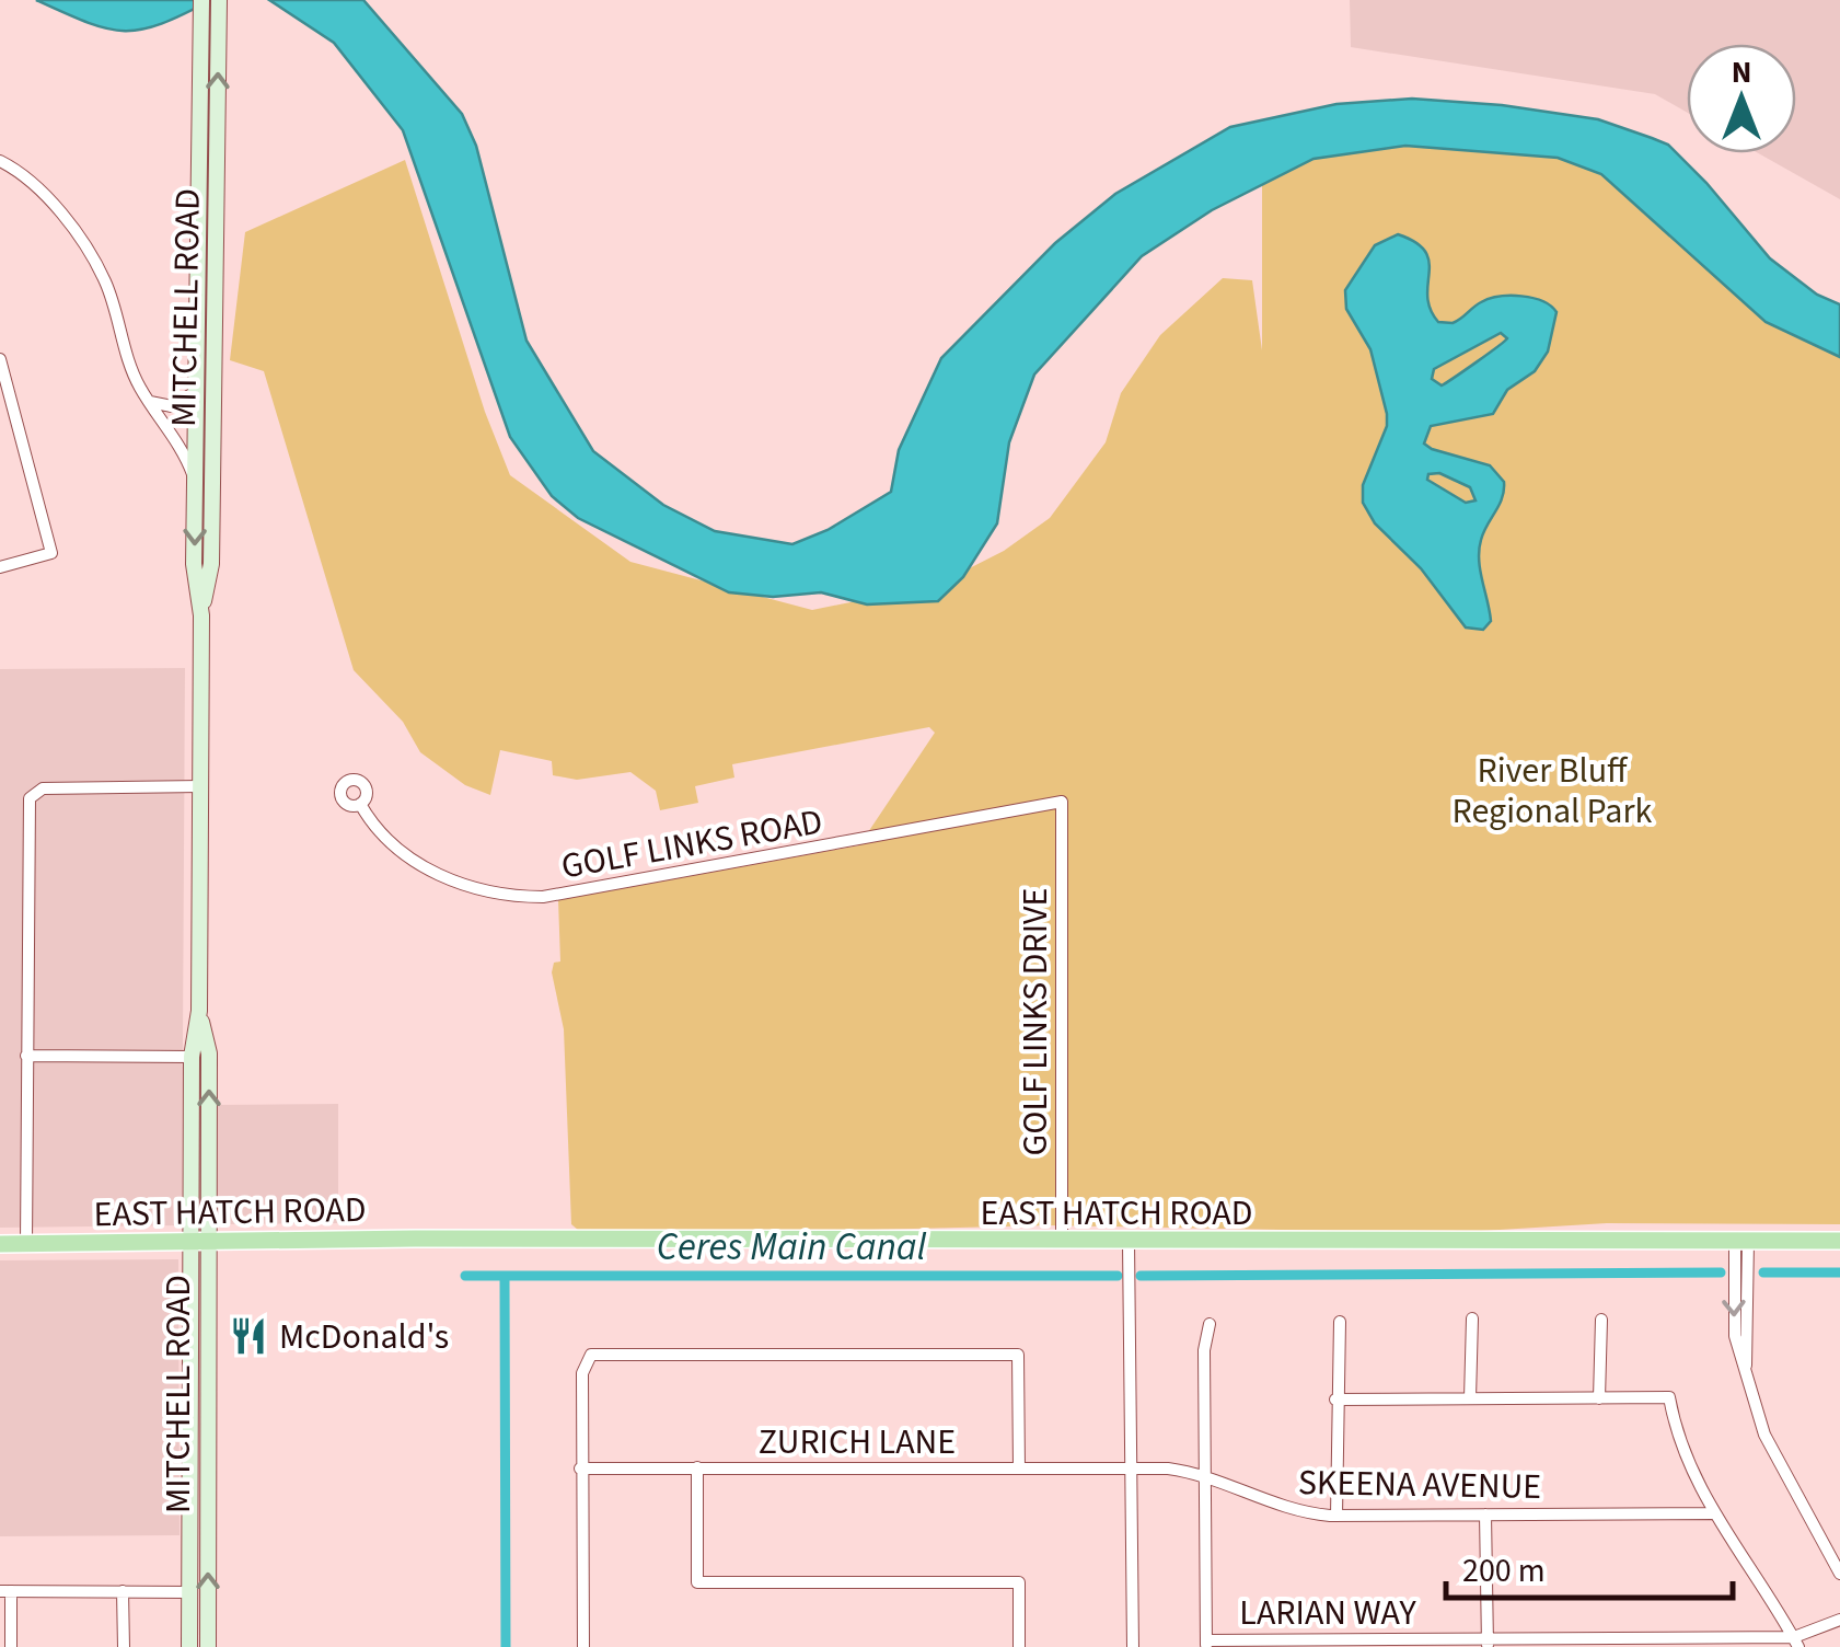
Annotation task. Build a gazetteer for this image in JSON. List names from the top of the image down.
{
  "streets": {
    "main road": ["MITCHELL ROAD", "EAST HATCH ROAD"],
    "street": [
      "GOLF LINKS ROAD",
      "GOLF LINKS DRIVE",
      "ZURICH LANE",
      "SKEENA AVENUE",
      "LARIAN WAY"
    ]
  },
  "crossings": [
    ["MITCHELL ROAD", "EAST HATCH ROAD"],
    ["GOLF LINKS ROAD", "GOLF LINKS DRIVE"],
    ["GOLF LINKS DRIVE", "EAST HATCH ROAD"],
    ["ZURICH LANE", "SKEENA AVENUE"]
  ],
  "water": ["Ceres Main Canal"],
  "parks": ["River Bluff Regional Park"],
  "places": {
    "restaurant": ["McDonald's"]
  },
  "scale_bar": "200 m",
  "north": "top"
}
